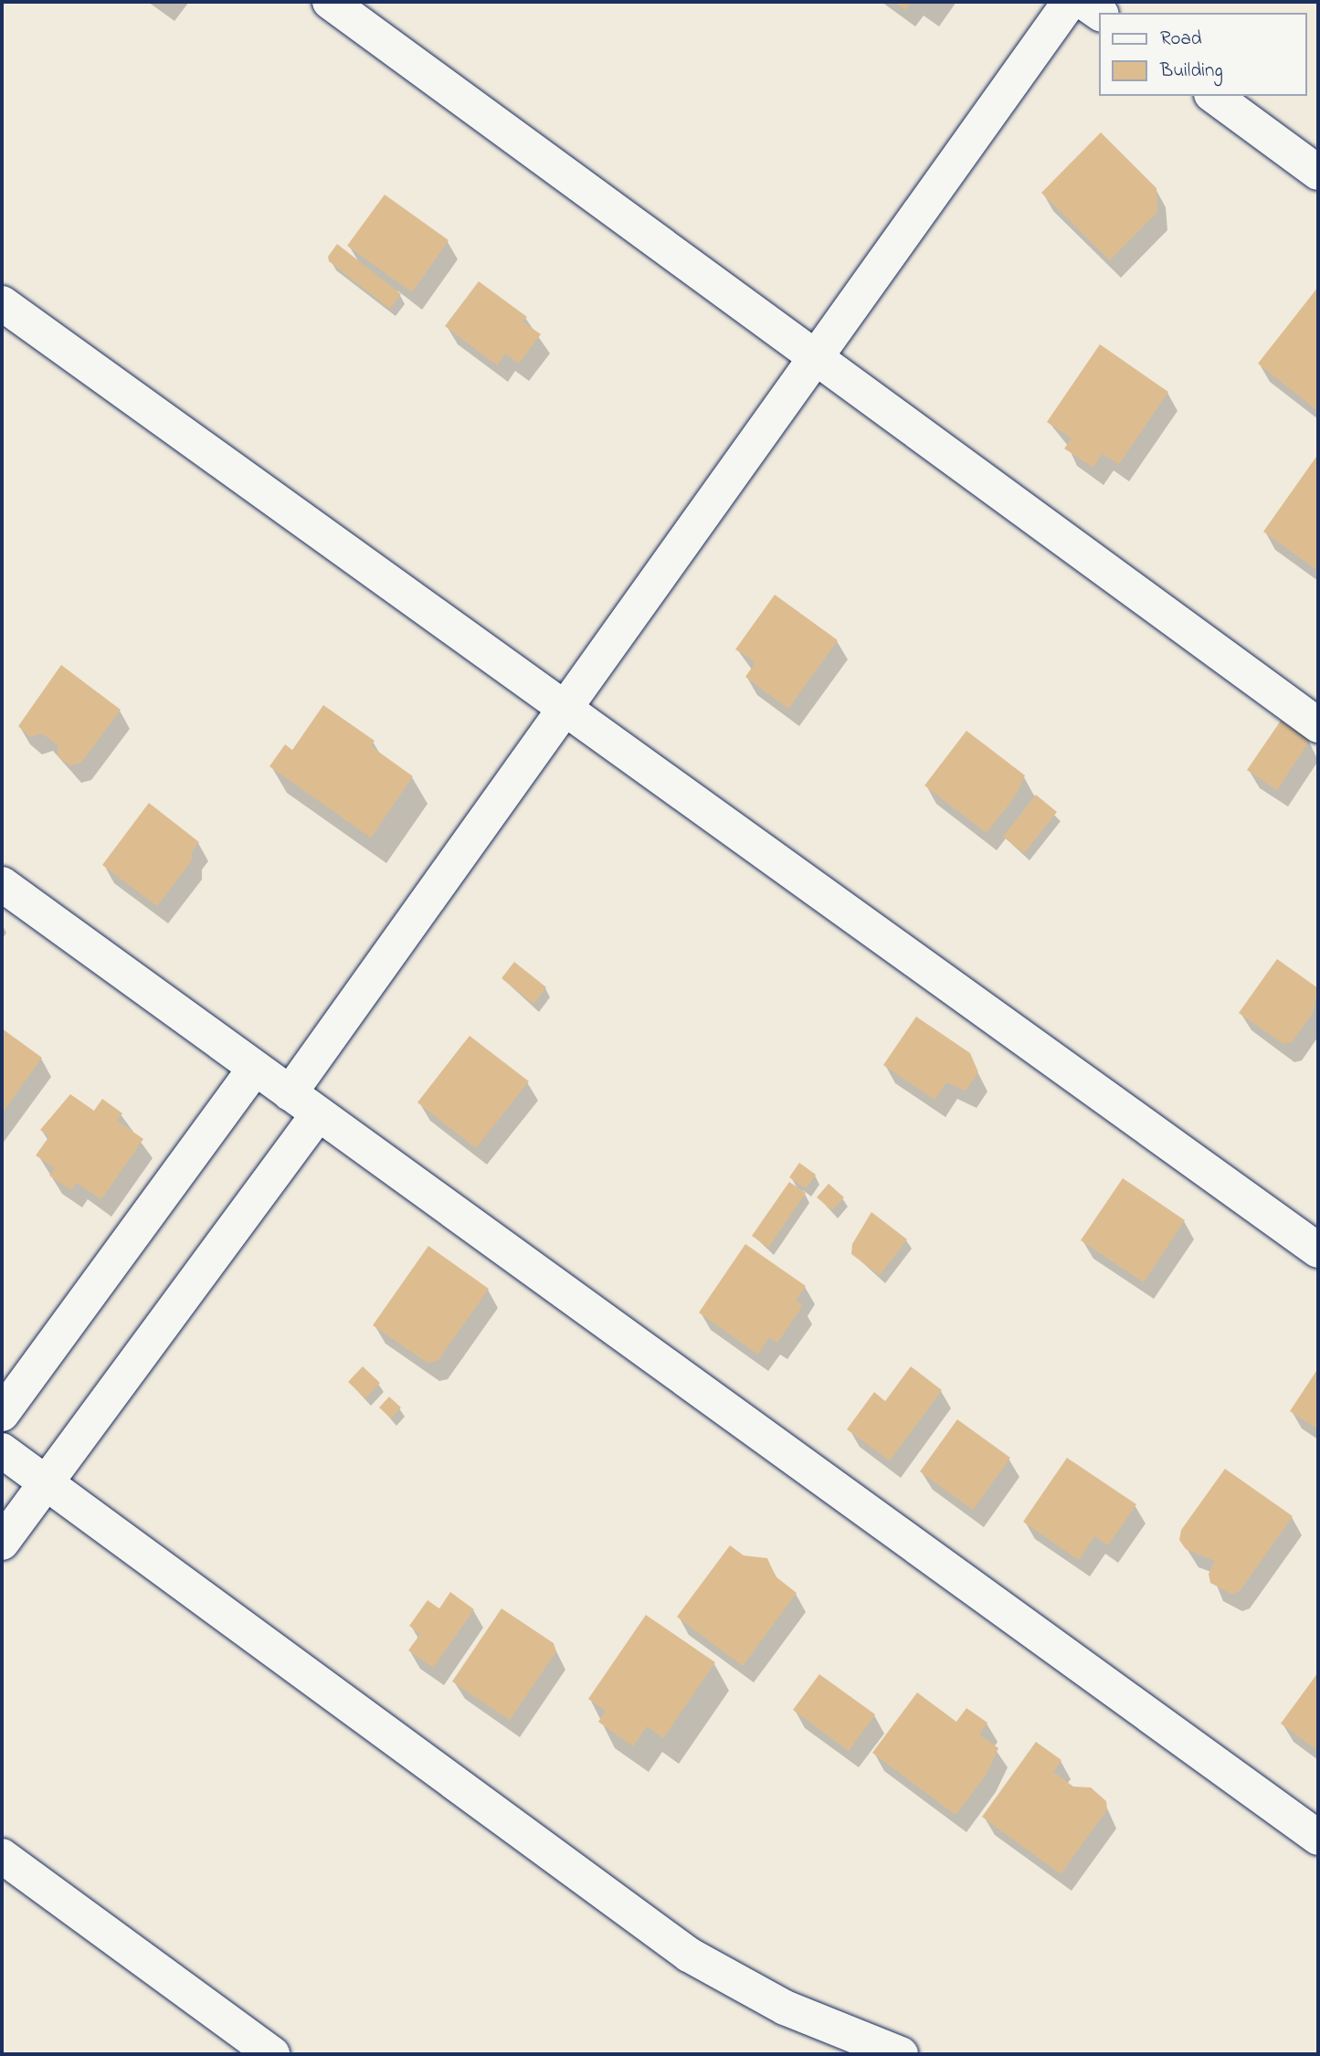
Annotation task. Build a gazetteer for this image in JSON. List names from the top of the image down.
{
  "legend": ["Road", "Building"]
}
